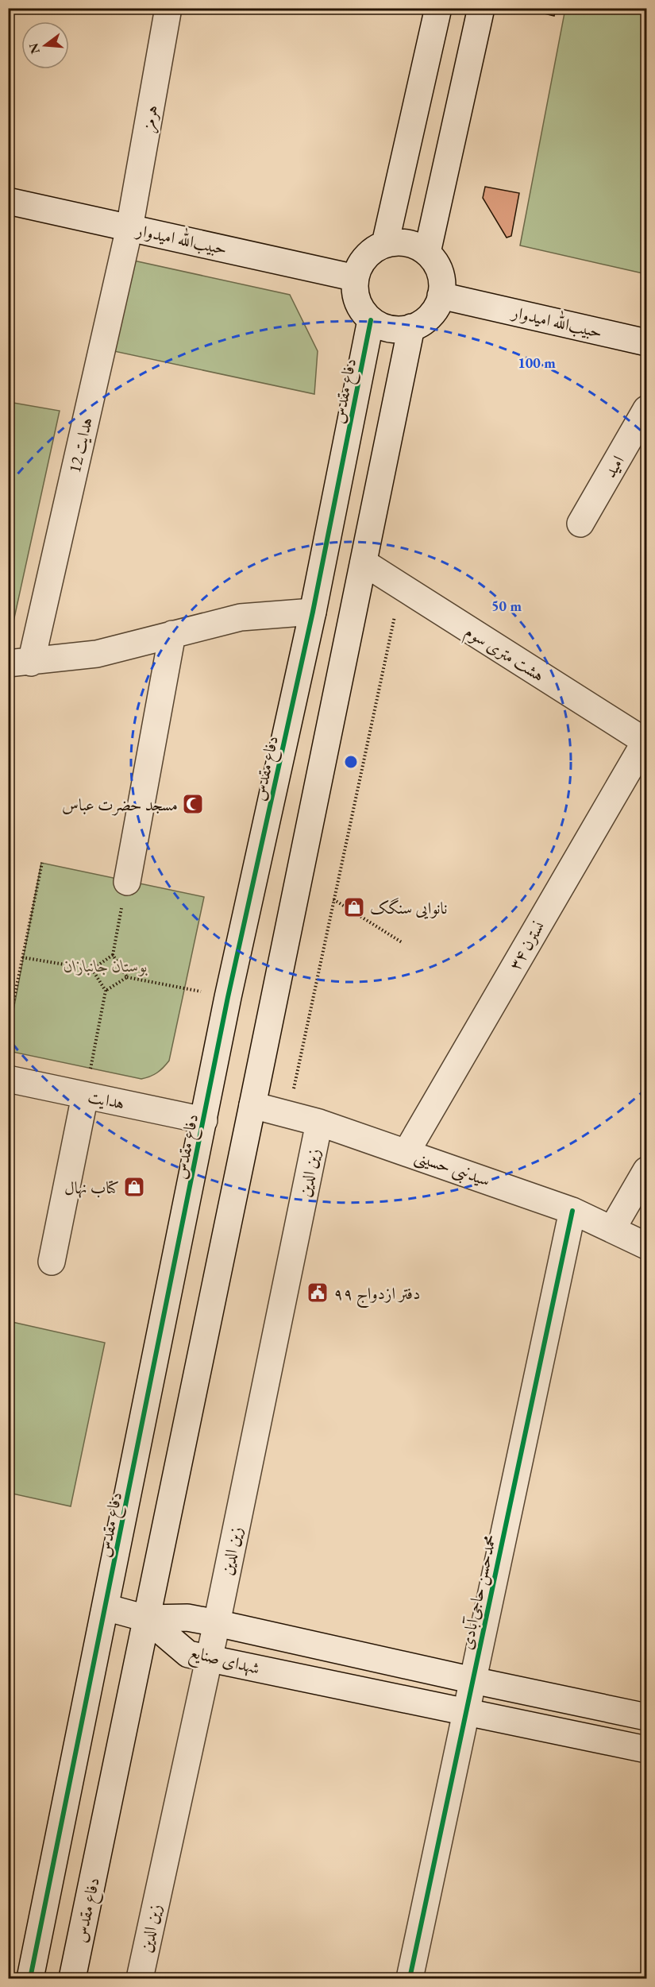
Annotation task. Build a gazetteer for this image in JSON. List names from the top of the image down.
{
  "streets": {
    "street": [
      "هرمز",
      "حبیب‌الله امیدوار",
      "دفاع مقدس",
      "هدایت 12",
      "امید",
      "هشت متری سوم",
      "نسترن ۳۴",
      "هدایت",
      "سیدنبی حسینی",
      "زین الدین",
      "محمدحسن حاجی‌آبادی",
      "شهدای صنایع"
    ]
  },
  "crossings": [
    ["هرمز", "حبیب‌الله امیدوار"],
    ["هرمز", "هدایت 12"],
    ["حبیب‌الله امیدوار", "دفاع مقدس"],
    ["حبیب‌الله امیدوار", "هدایت 12"],
    ["دفاع مقدس", "هشت متری سوم"],
    ["دفاع مقدس", "هدایت"],
    ["دفاع مقدس", "سیدنبی حسینی"],
    ["دفاع مقدس", "شهدای صنایع"],
    ["هشت متری سوم", "نسترن ۳۴"],
    ["نسترن ۳۴", "سیدنبی حسینی"],
    ["سیدنبی حسینی", "زین الدین"],
    ["سیدنبی حسینی", "محمدحسن حاجی‌آبادی"],
    ["زین الدین", "شهدای صنایع"],
    ["محمدحسن حاجی‌آبادی", "شهدای صنایع"]
  ],
  "parks": ["بوستان جانبازان"],
  "places": {
    "mosque": ["مسجد حضرت عباس"],
    "shop": ["نانوایی سنگک", "کتاب نهال"],
    "public building": ["دفتر ازدواج ۹۹"]
  },
  "north": "left",
  "rings": ["100 m", "50 m"]
}
